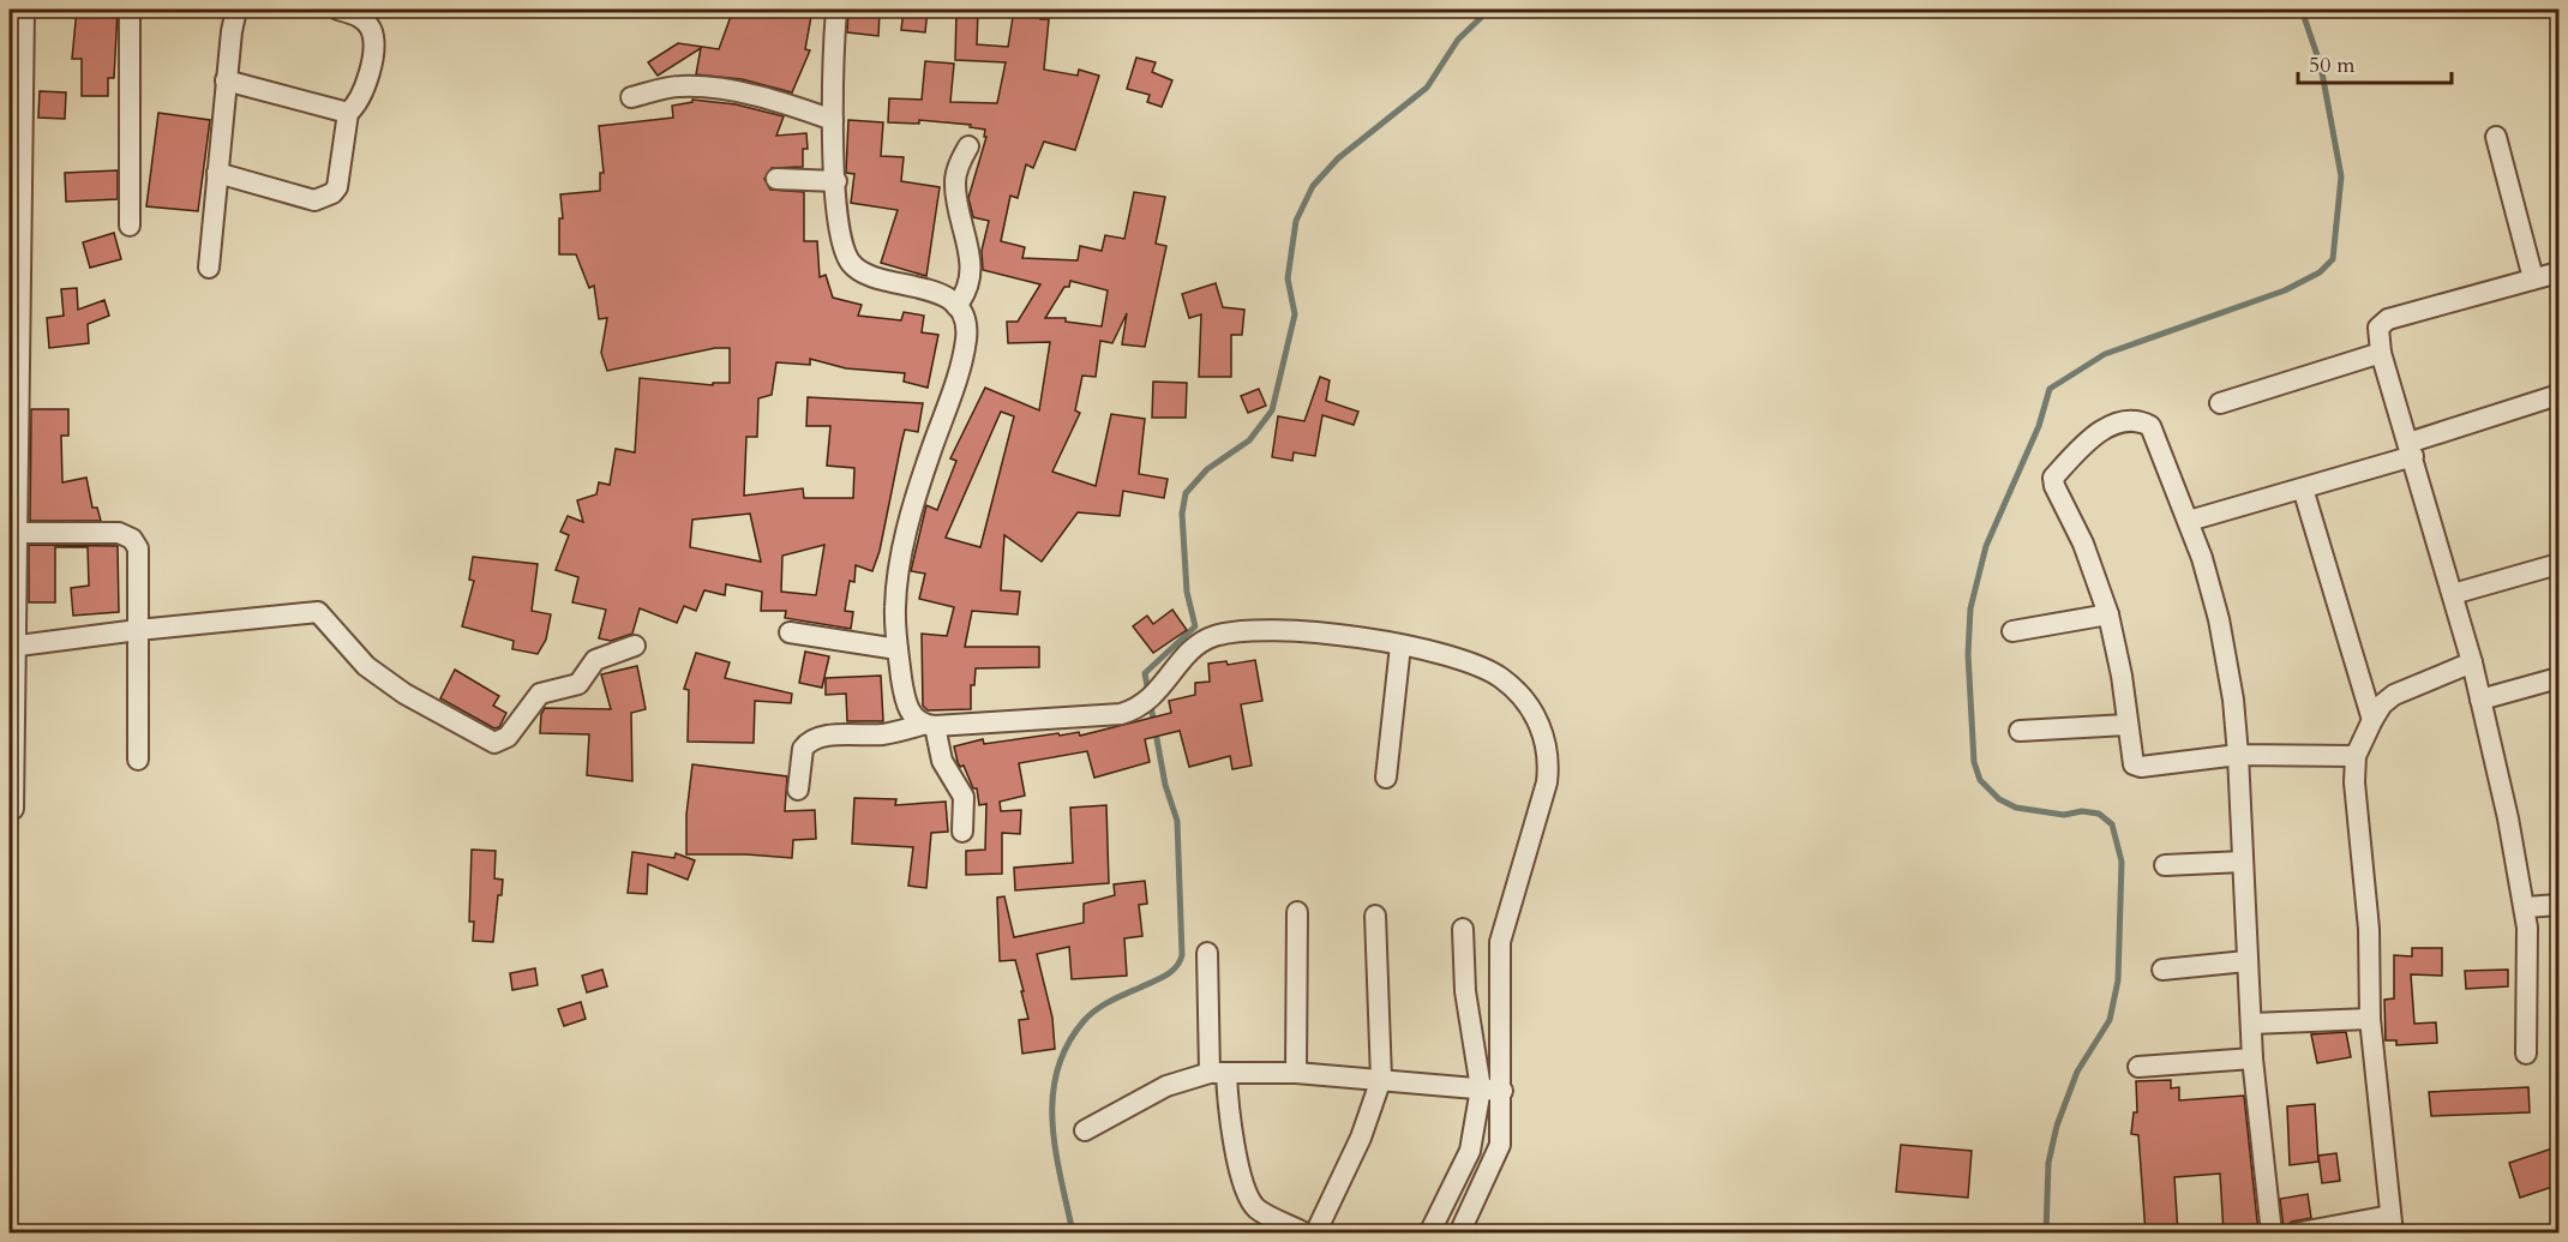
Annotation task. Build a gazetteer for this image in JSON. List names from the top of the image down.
{
  "scale_bar": "50 m"
}
